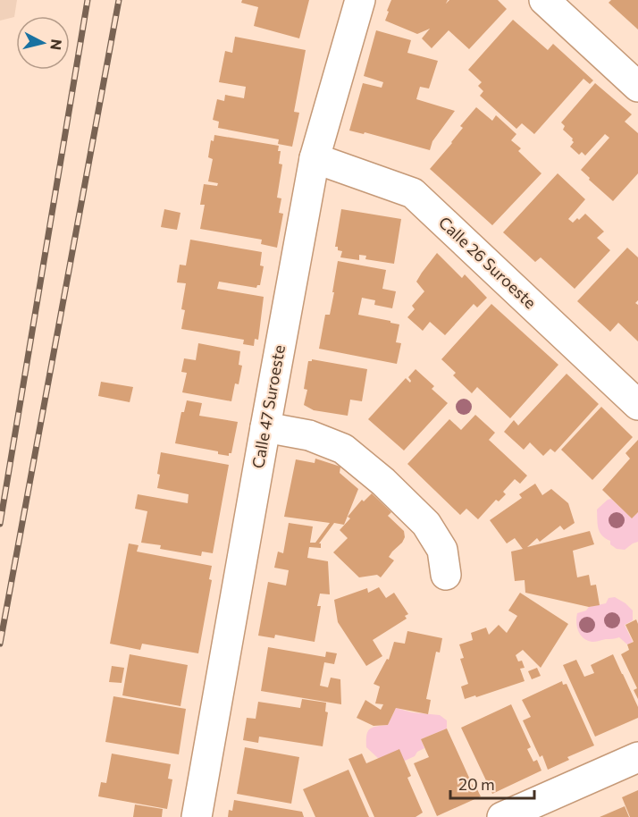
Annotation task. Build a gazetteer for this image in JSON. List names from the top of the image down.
{
  "streets": {
    "street": ["Calle 26 Suroeste", "Calle 47 Suroeste"]
  },
  "crossings": [
    ["Calle 26 Suroeste", "Calle 47 Suroeste"]
  ],
  "scale_bar": "20 m",
  "north": "right"
}
